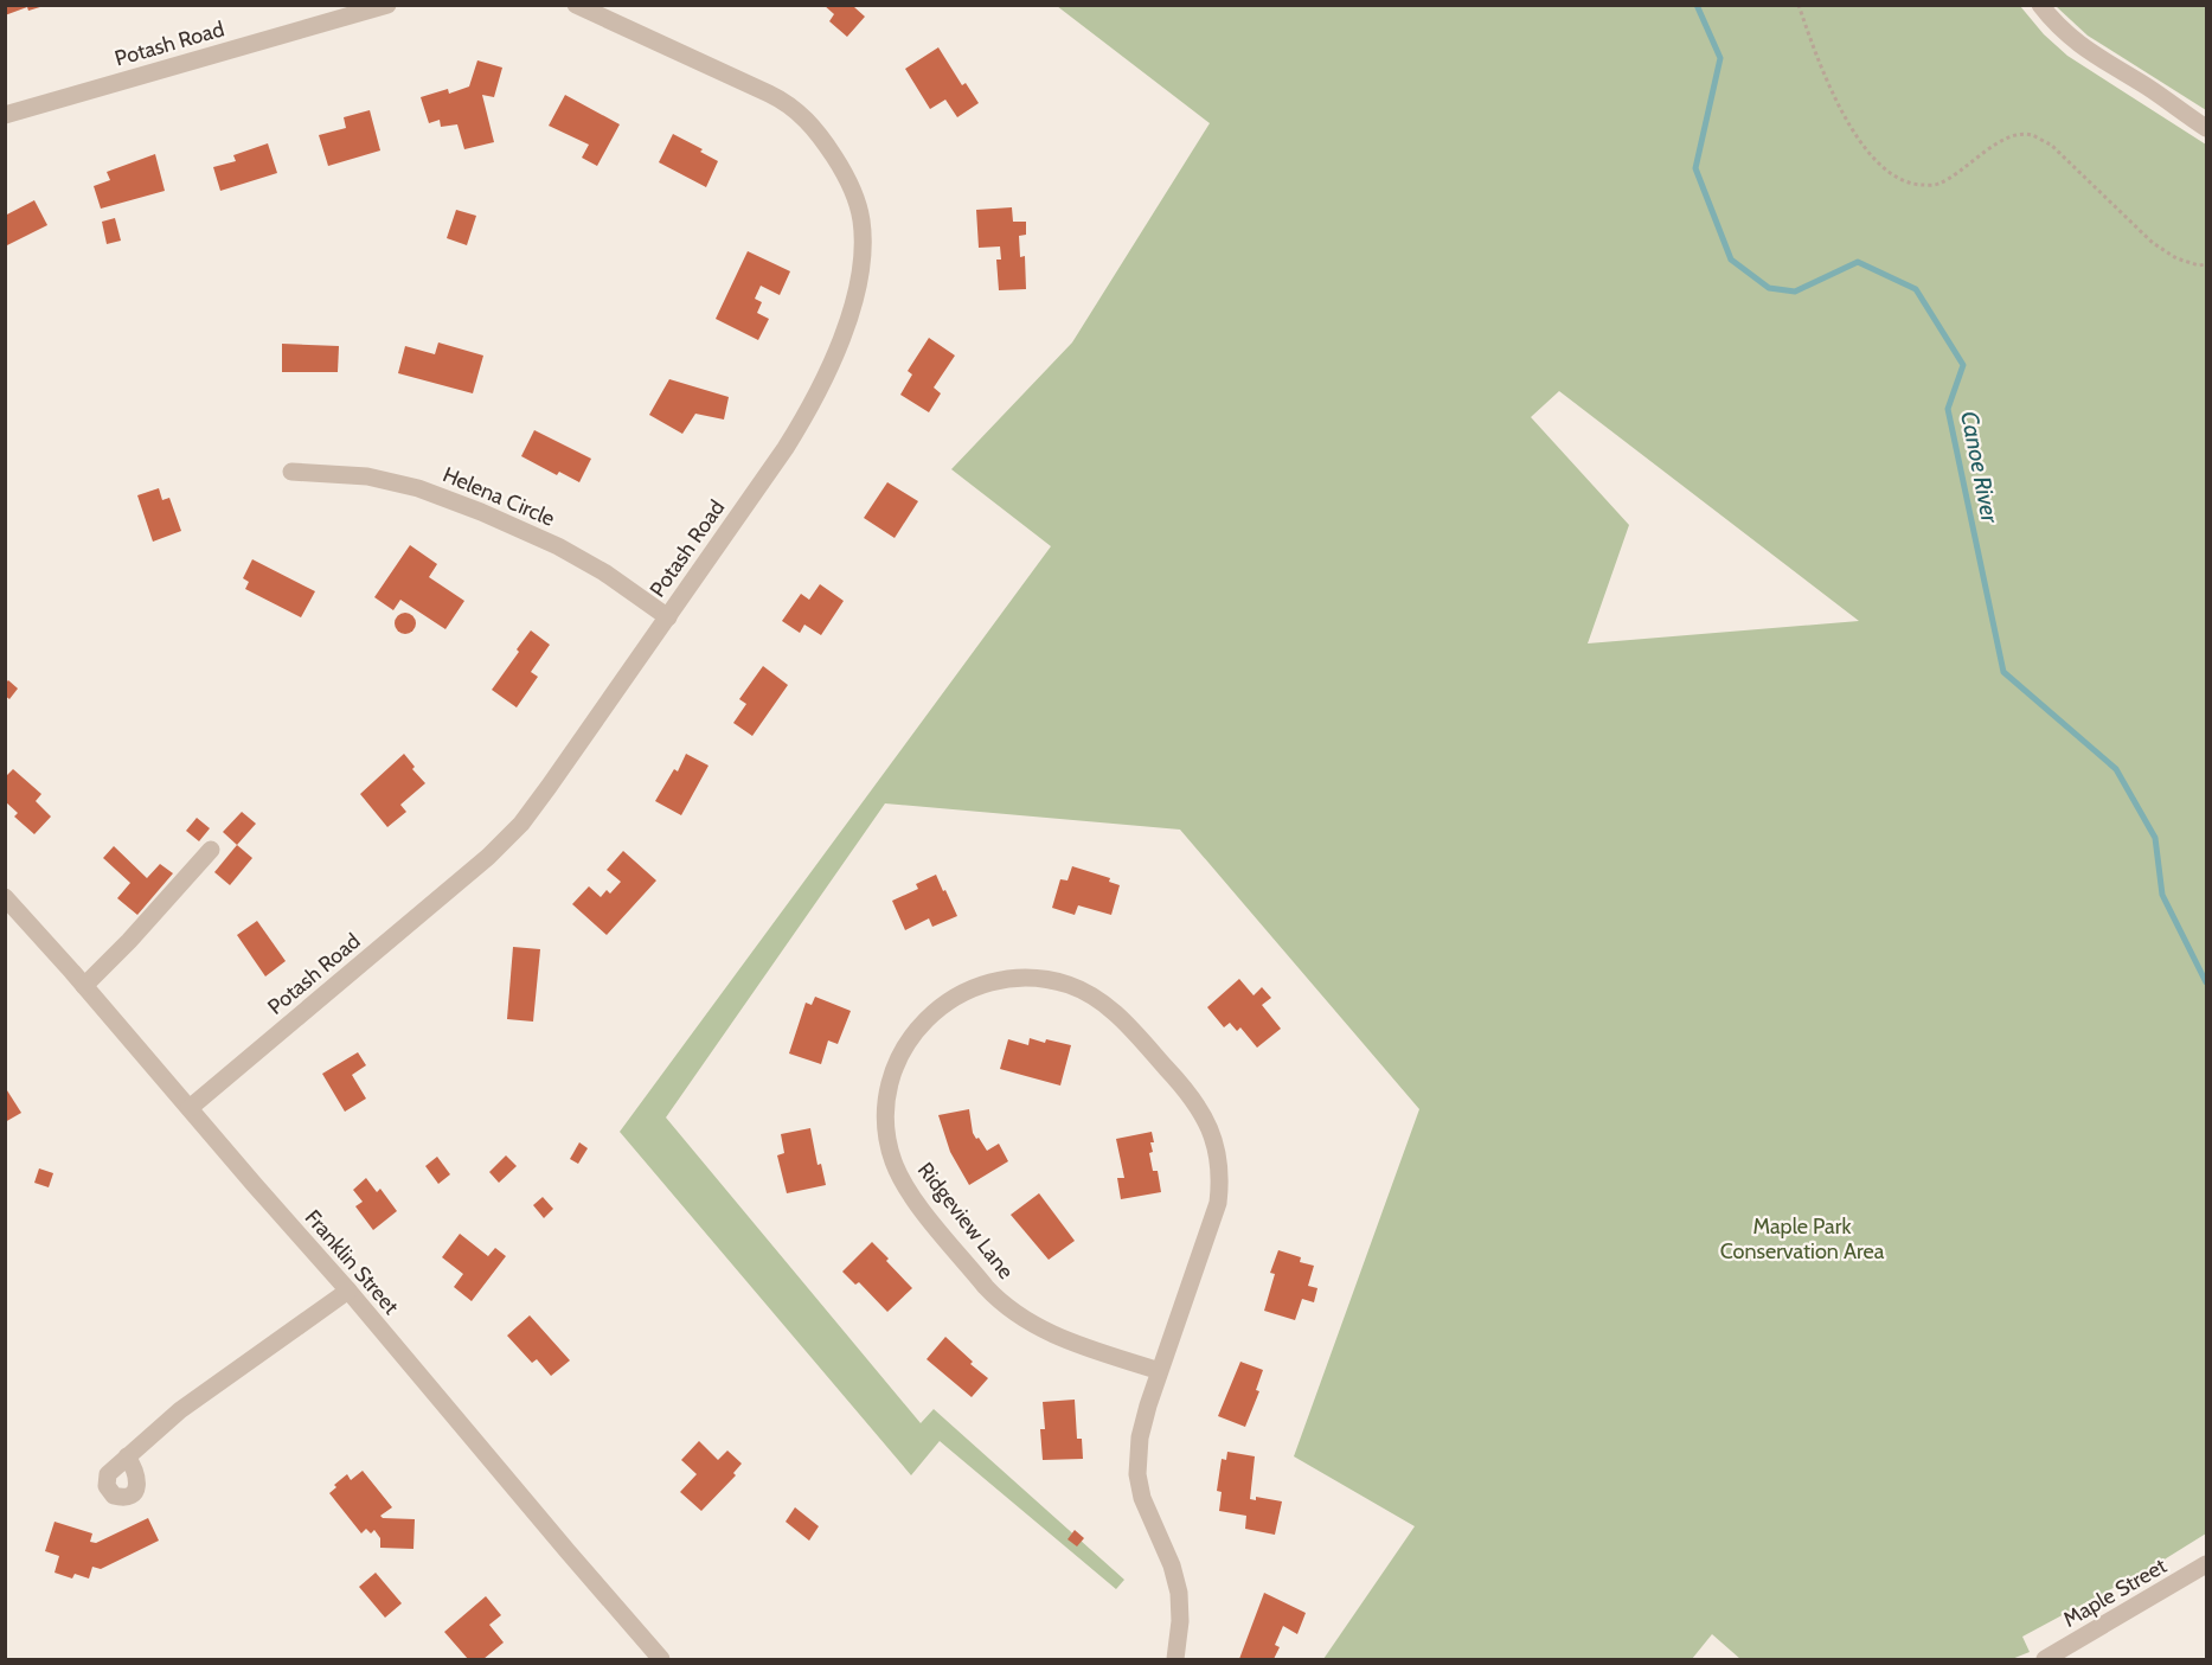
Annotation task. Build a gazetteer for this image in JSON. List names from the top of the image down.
{
  "streets": {
    "street": [
      "Potash Road",
      "Helena Circle",
      "Ridgeview Lane",
      "Franklin Street",
      "Maple Street"
    ]
  },
  "crossings": [
    ["Potash Road", "Helena Circle"],
    ["Potash Road", "Franklin Street"]
  ],
  "water": ["Canoe River"],
  "parks": ["Maple Park Conservation Area"]
}
